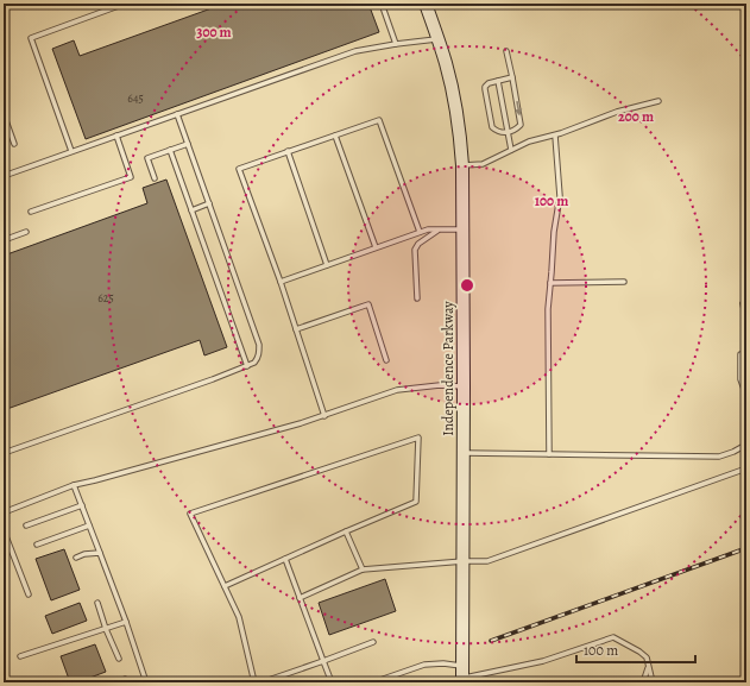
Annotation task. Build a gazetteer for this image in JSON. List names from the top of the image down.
{
  "streets": {
    "main road": ["Independence Parkway"]
  },
  "house_numbers": ["645", "625"],
  "scale_bar": "100 m",
  "rings": ["300 m", "200 m", "100 m"]
}
